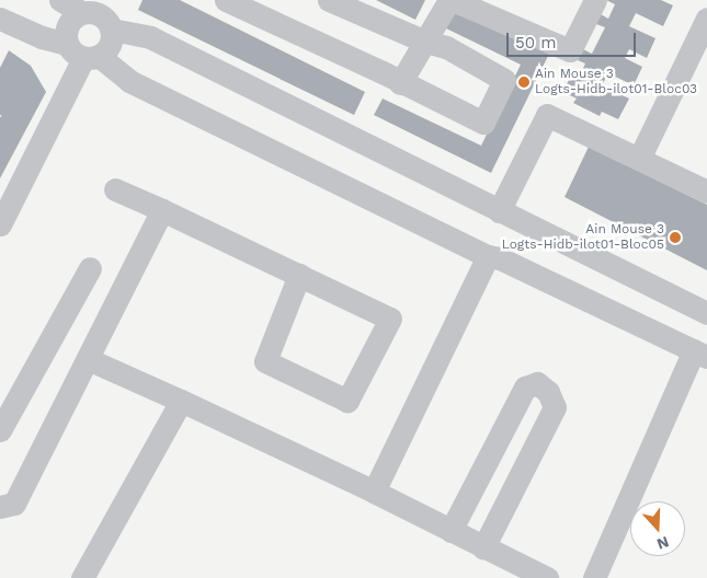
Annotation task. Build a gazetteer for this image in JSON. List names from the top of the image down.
{
  "places": ["Ain Mouse 3 Logts-Hidb-ilot01-Bloc03", "Ain Mouse 3 Logts-Hidb-ilot01-Bloc05"],
  "scale_bar": "50 m",
  "north": "bottom"
}
